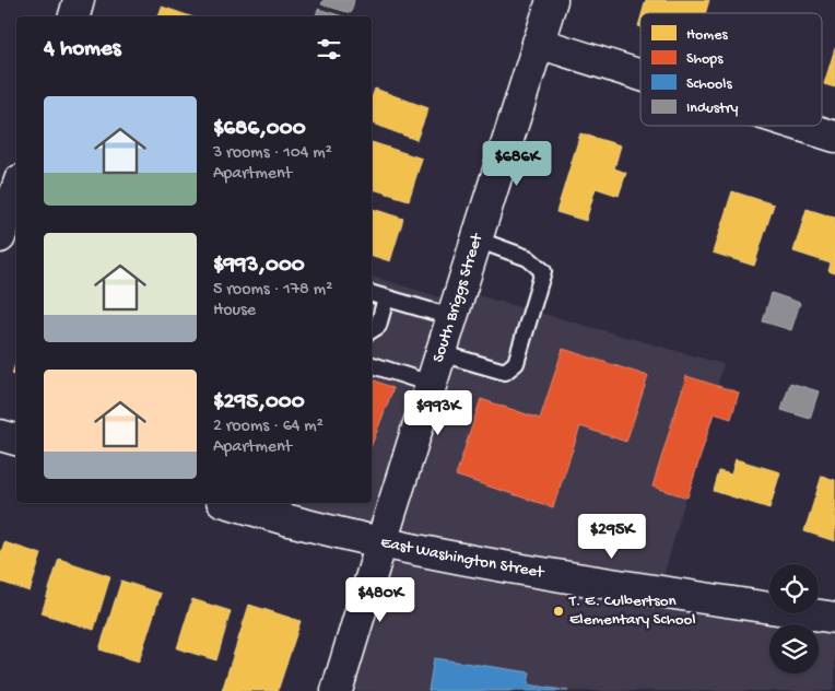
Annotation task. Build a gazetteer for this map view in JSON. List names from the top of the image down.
{
  "streets": {
    "street": ["South Briggs Street", "East Washington Street"]
  },
  "crossings": [
    ["South Briggs Street", "East Washington Street"]
  ],
  "places": ["T. E. Culbertson Elementary School"],
  "legend": [
    "Homes",
    "Shops",
    "Schools",
    "Industry"
  ],
  "page": {
    "heading": "4 homes",
    "list": [
      {
        "name": "$686,000",
        "note": "3 rooms · 104 m² · Apartment"
      },
      {
        "name": "$993,000",
        "note": "5 rooms · 178 m² · House"
      },
      {
        "name": "$295,000",
        "note": "2 rooms · 64 m² · Apartment"
      }
    ],
    "price": [
      "$686K",
      "$993K",
      "$295K",
      "$480K"
    ]
  }
}
